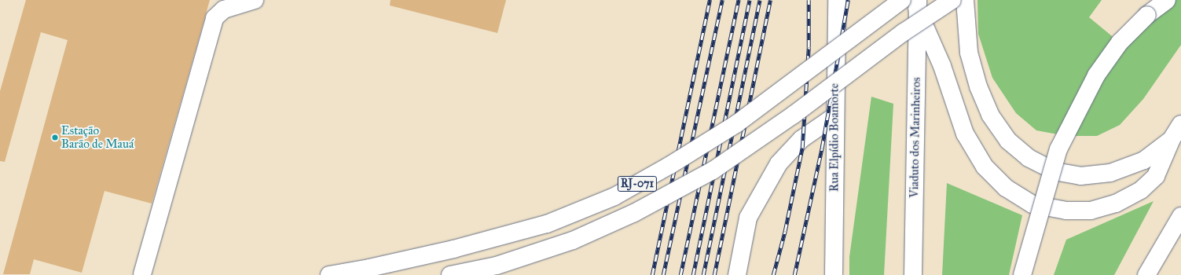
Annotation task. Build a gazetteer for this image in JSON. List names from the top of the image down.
{
  "streets": {
    "main road": ["Rua Elpídio Boamorte", "Viaduto dos Marinheiros", "RJ-071"]
  },
  "places": ["Estação Barão de Mauá"]
}
